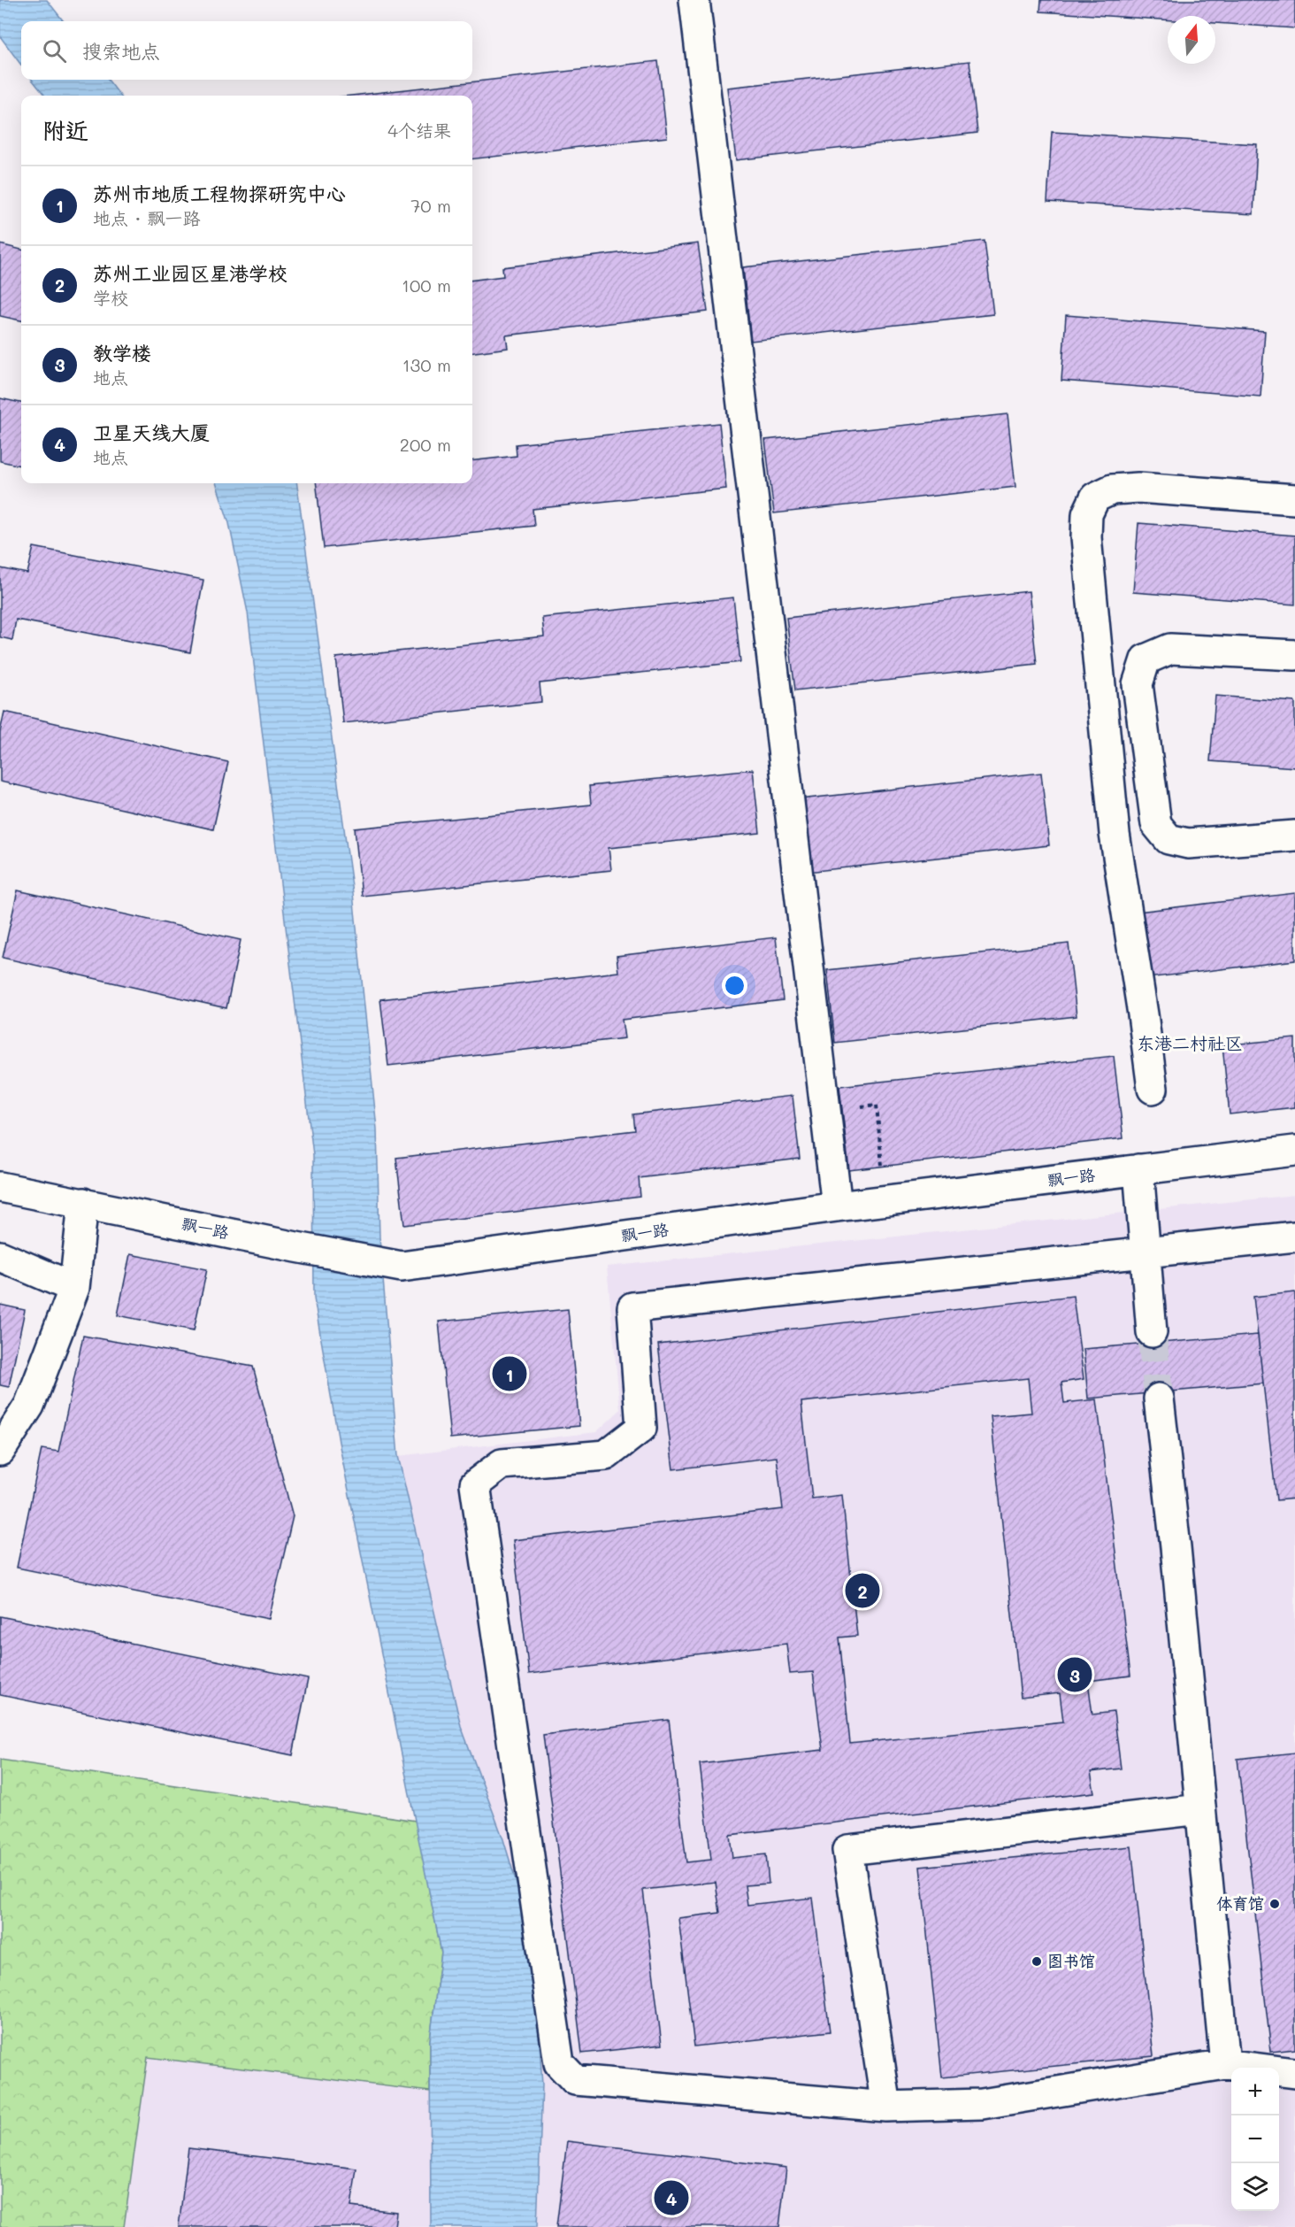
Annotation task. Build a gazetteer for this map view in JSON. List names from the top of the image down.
{
  "streets": {
    "street": ["飘一路"]
  },
  "districts": ["东港二村社区"],
  "places": ["体育馆", "图书馆"],
  "north": "top",
  "page": {
    "search": "搜索地点",
    "heading": ["附近", "4个结果"],
    "list": [
      {
        "mark": "1",
        "name": "苏州市地质工程物探研究中心",
        "note": "地点 · 飘一路",
        "value": "70 m"
      },
      {
        "mark": "2",
        "name": "苏州工业园区星港学校",
        "note": "学校",
        "value": "100 m"
      },
      {
        "mark": "3",
        "name": "教学楼",
        "note": "地点",
        "value": "130 m"
      },
      {
        "mark": "4",
        "name": "卫星天线大厦",
        "note": "地点",
        "value": "200 m"
      }
    ],
    "pins": [
      "1",
      "2",
      "3",
      "4"
    ],
    "map_buttons": ["+", "−"]
  }
}
